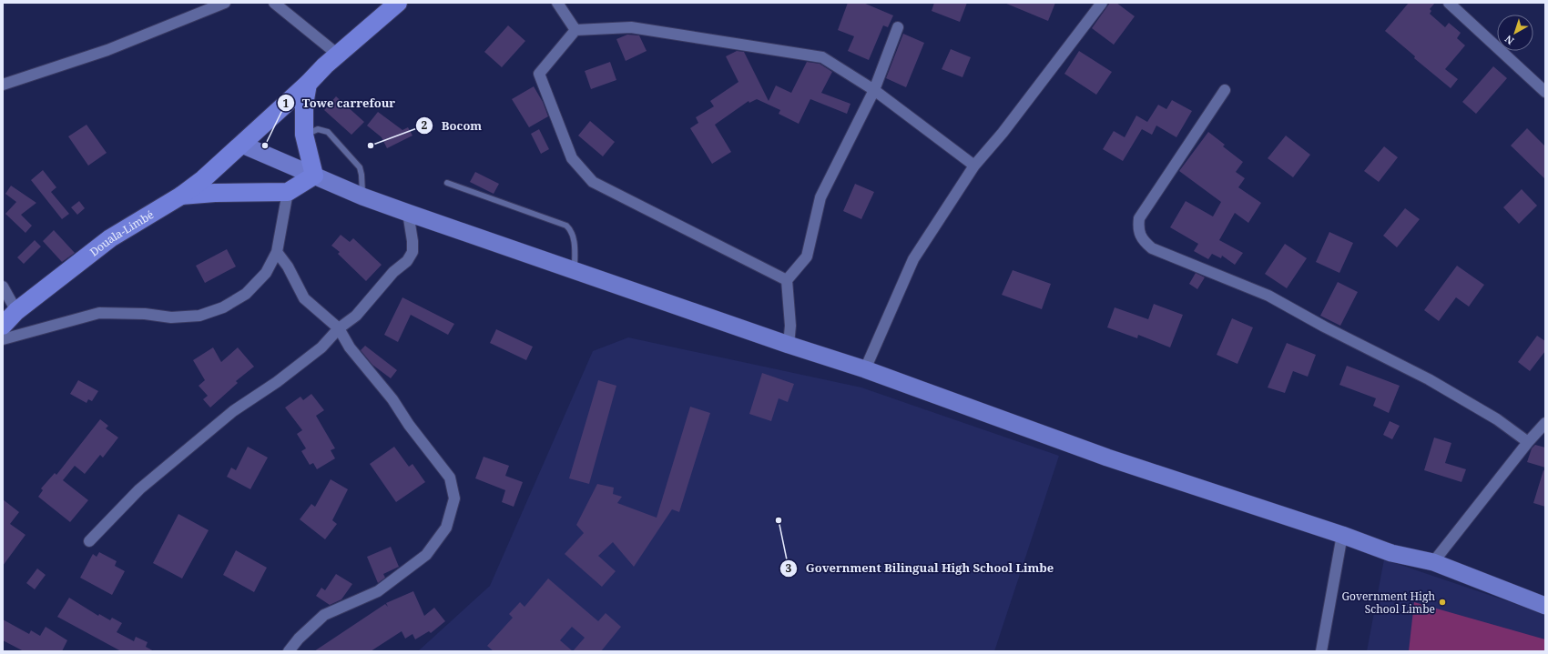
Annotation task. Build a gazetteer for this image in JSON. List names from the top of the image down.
{
  "streets": {
    "highway": ["Douala-Limbé"]
  },
  "places": [
    "Towe carrefour",
    "Bocom",
    "Government Bilingual High School Limbe",
    "Government High School Limbe"
  ],
  "north": "bottom left"
}
